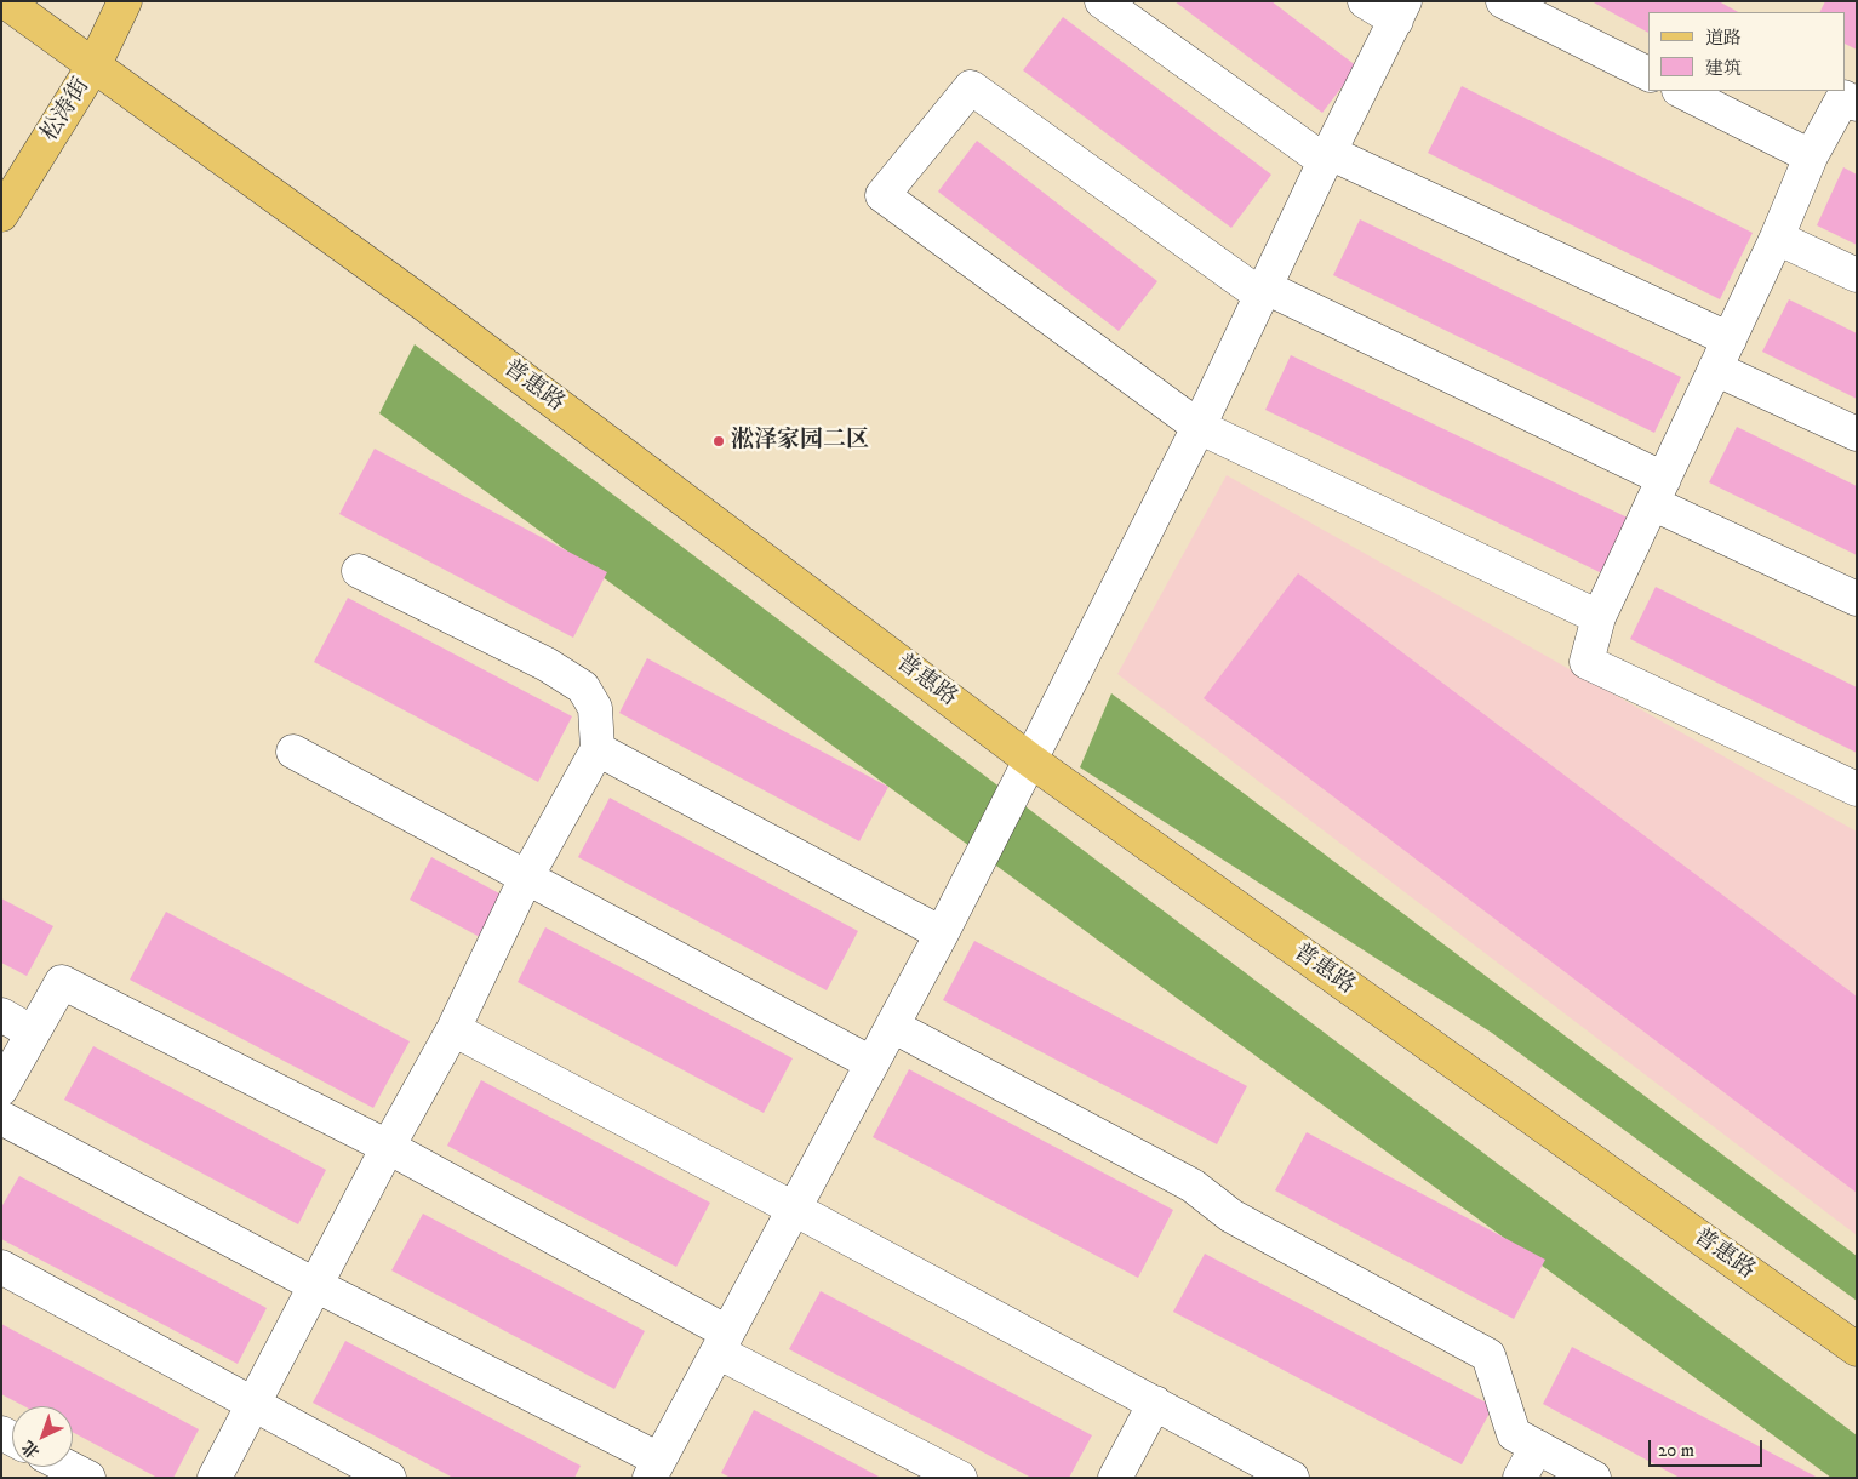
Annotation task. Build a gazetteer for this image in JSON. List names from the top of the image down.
{
  "streets": {
    "main road": ["松涛街", "普惠路"]
  },
  "crossings": [
    ["松涛街", "普惠路"]
  ],
  "places": ["淞泽家园二区"],
  "legend": ["道路", "建筑"],
  "scale_bar": "20 m",
  "north": "bottom left"
}
